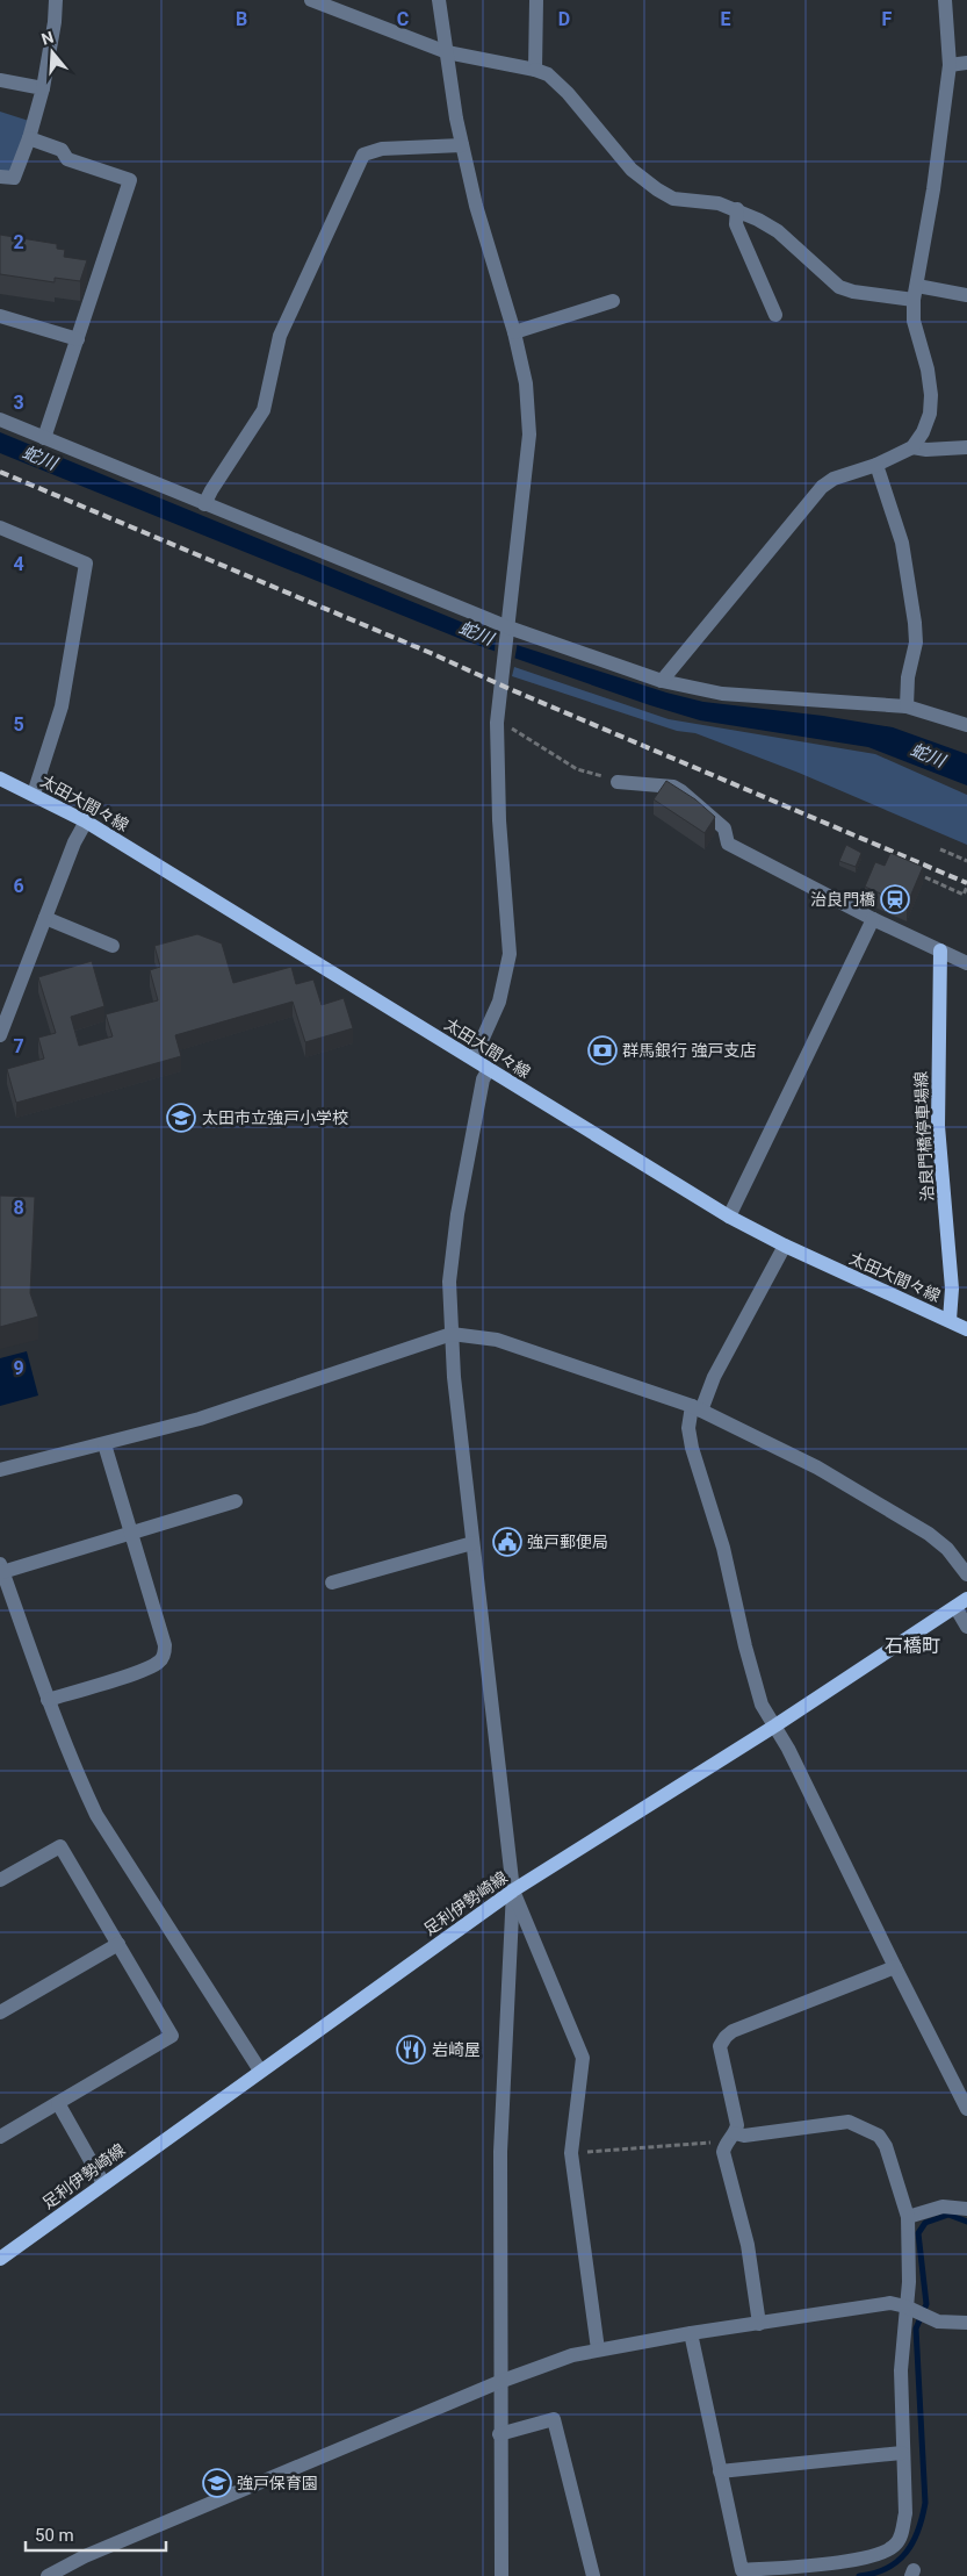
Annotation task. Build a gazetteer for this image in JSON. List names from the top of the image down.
{
  "streets": {
    "main road": ["太田大間々線", "治良門橋停車場線", "足利伊勢崎線"]
  },
  "crossings": [
    ["太田大間々線", "治良門橋停車場線"]
  ],
  "districts": ["石橋町"],
  "water": ["蛇川"],
  "places": {
    "station": ["治良門橋"],
    "bank": ["群馬銀行 強戸支店"],
    "school or university": ["太田市立強戸小学校", "強戸保育園"],
    "public building": ["強戸郵便局"],
    "restaurant": ["岩崎屋"]
  },
  "scale_bar": "50 m",
  "north": "top",
  "grid": {
    "columns": [
      "B",
      "C",
      "D",
      "E",
      "F"
    ],
    "rows": [
      "2",
      "3",
      "4",
      "5",
      "6",
      "7",
      "8",
      "9"
    ]
  }
}
